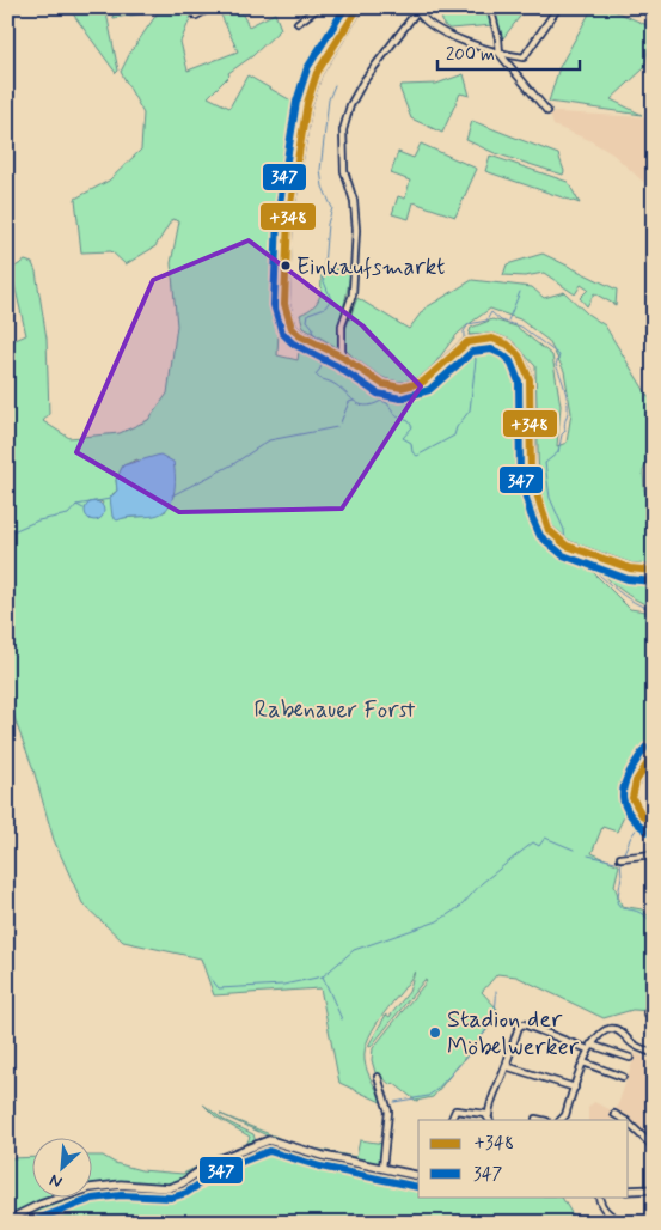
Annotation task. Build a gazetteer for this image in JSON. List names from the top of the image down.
{
  "parks": ["Rabenauer Forst"],
  "places": ["Einkaufsmarkt", "Stadion der Möbelwerker"],
  "lines": ["transit line +348", "transit line 347"],
  "legend": ["+348", "347"],
  "scale_bar": "200 m",
  "north": "bottom left"
}
